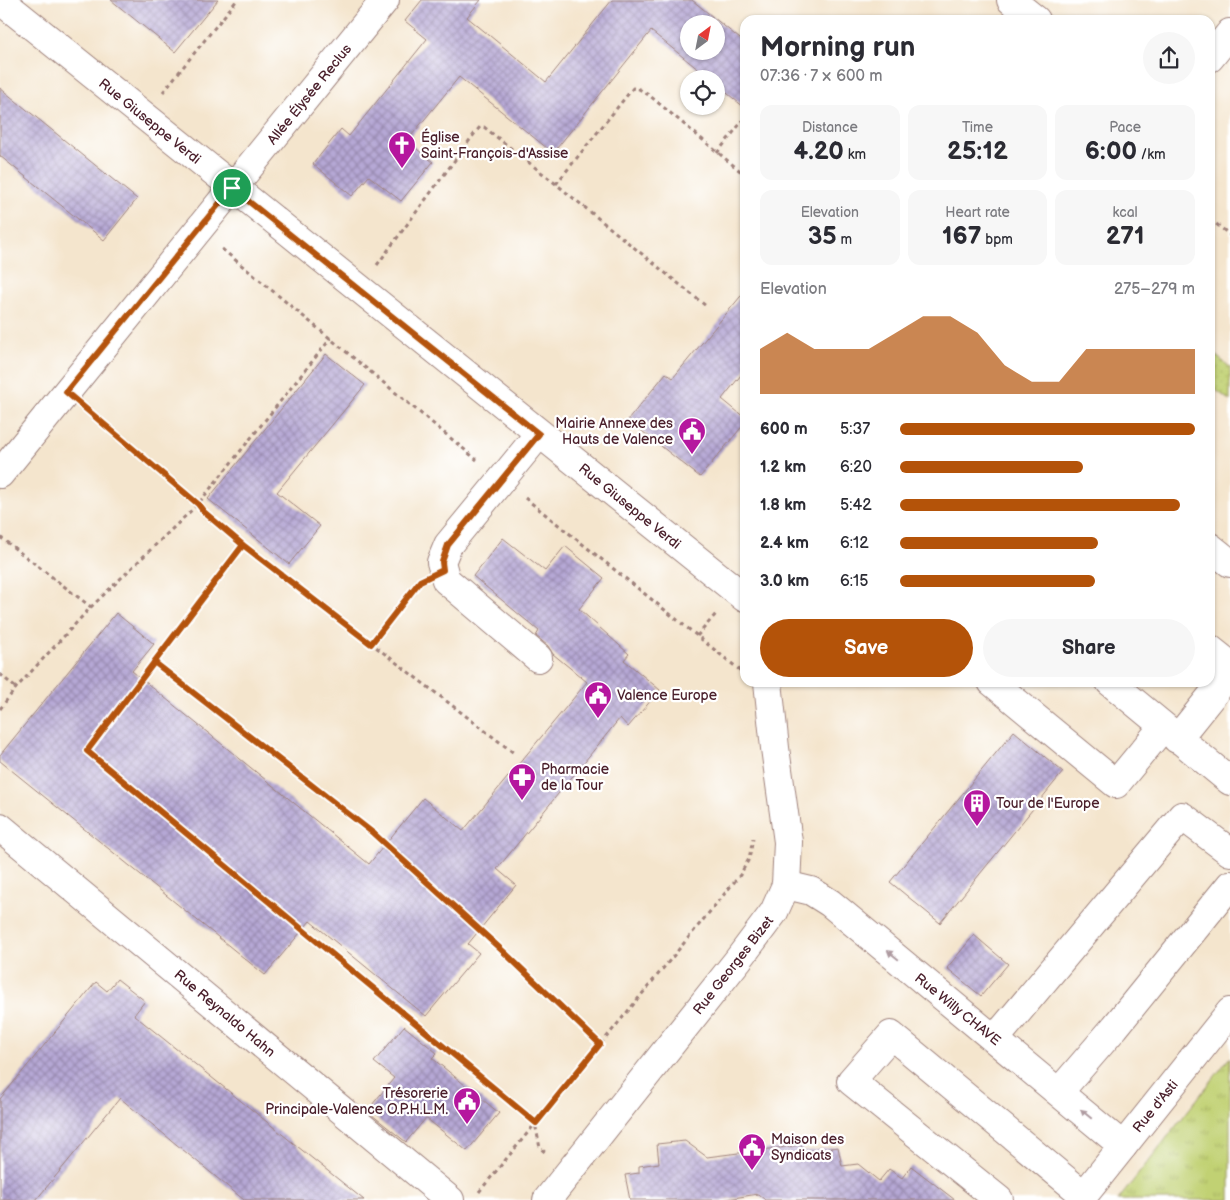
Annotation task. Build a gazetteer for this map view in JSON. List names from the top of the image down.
{
  "streets": {
    "street": [
      "Allée Élysée Reclus",
      "Rue Giuseppe Verdi",
      "Rue Georges Bizet",
      "Rue Willy CHAVE",
      "Rue Reynaldo Hahn",
      "Rue d'Asti"
    ]
  },
  "crossings": [
    ["Allée Élysée Reclus", "Rue Giuseppe Verdi"],
    ["Rue Georges Bizet", "Rue Willy CHAVE"],
    ["Rue Willy CHAVE", "Rue d'Asti"]
  ],
  "one_way": ["Rue Willy CHAVE"],
  "places": {
    "church": ["Église Saint-François-d'Assise"],
    "public building": [
      "Mairie Annexe des Hauts de Valence",
      "Valence Europe",
      "Trésorerie Principale-Valence O.P.H.L.M.",
      "Maison des Syndicats"
    ],
    "pharmacy": ["Pharmacie de la Tour"],
    "building": ["Tour de l'Europe"]
  },
  "north": "top right",
  "page": {
    "heading": ["Morning run", "07:36 · 7 × 600 m"],
    "stats": [
      ["Distance", "4.20 km"],
      ["Time", "25:12"],
      ["Pace", "6:00 /km"],
      ["Elevation", "35 m"],
      ["Heart rate", "167 bpm"],
      ["kcal", "271"]
    ],
    "chart": ["Elevation", "275–279 m"],
    "list": [
      {
        "name": "600 m",
        "note": "5:37"
      },
      {
        "name": "1.2 km",
        "note": "6:20"
      },
      {
        "name": "1.8 km",
        "note": "5:42"
      },
      {
        "name": "2.4 km",
        "note": "6:12"
      },
      {
        "name": "3.0 km",
        "note": "6:15"
      }
    ],
    "buttons": ["Save", "Share"]
  }
}
